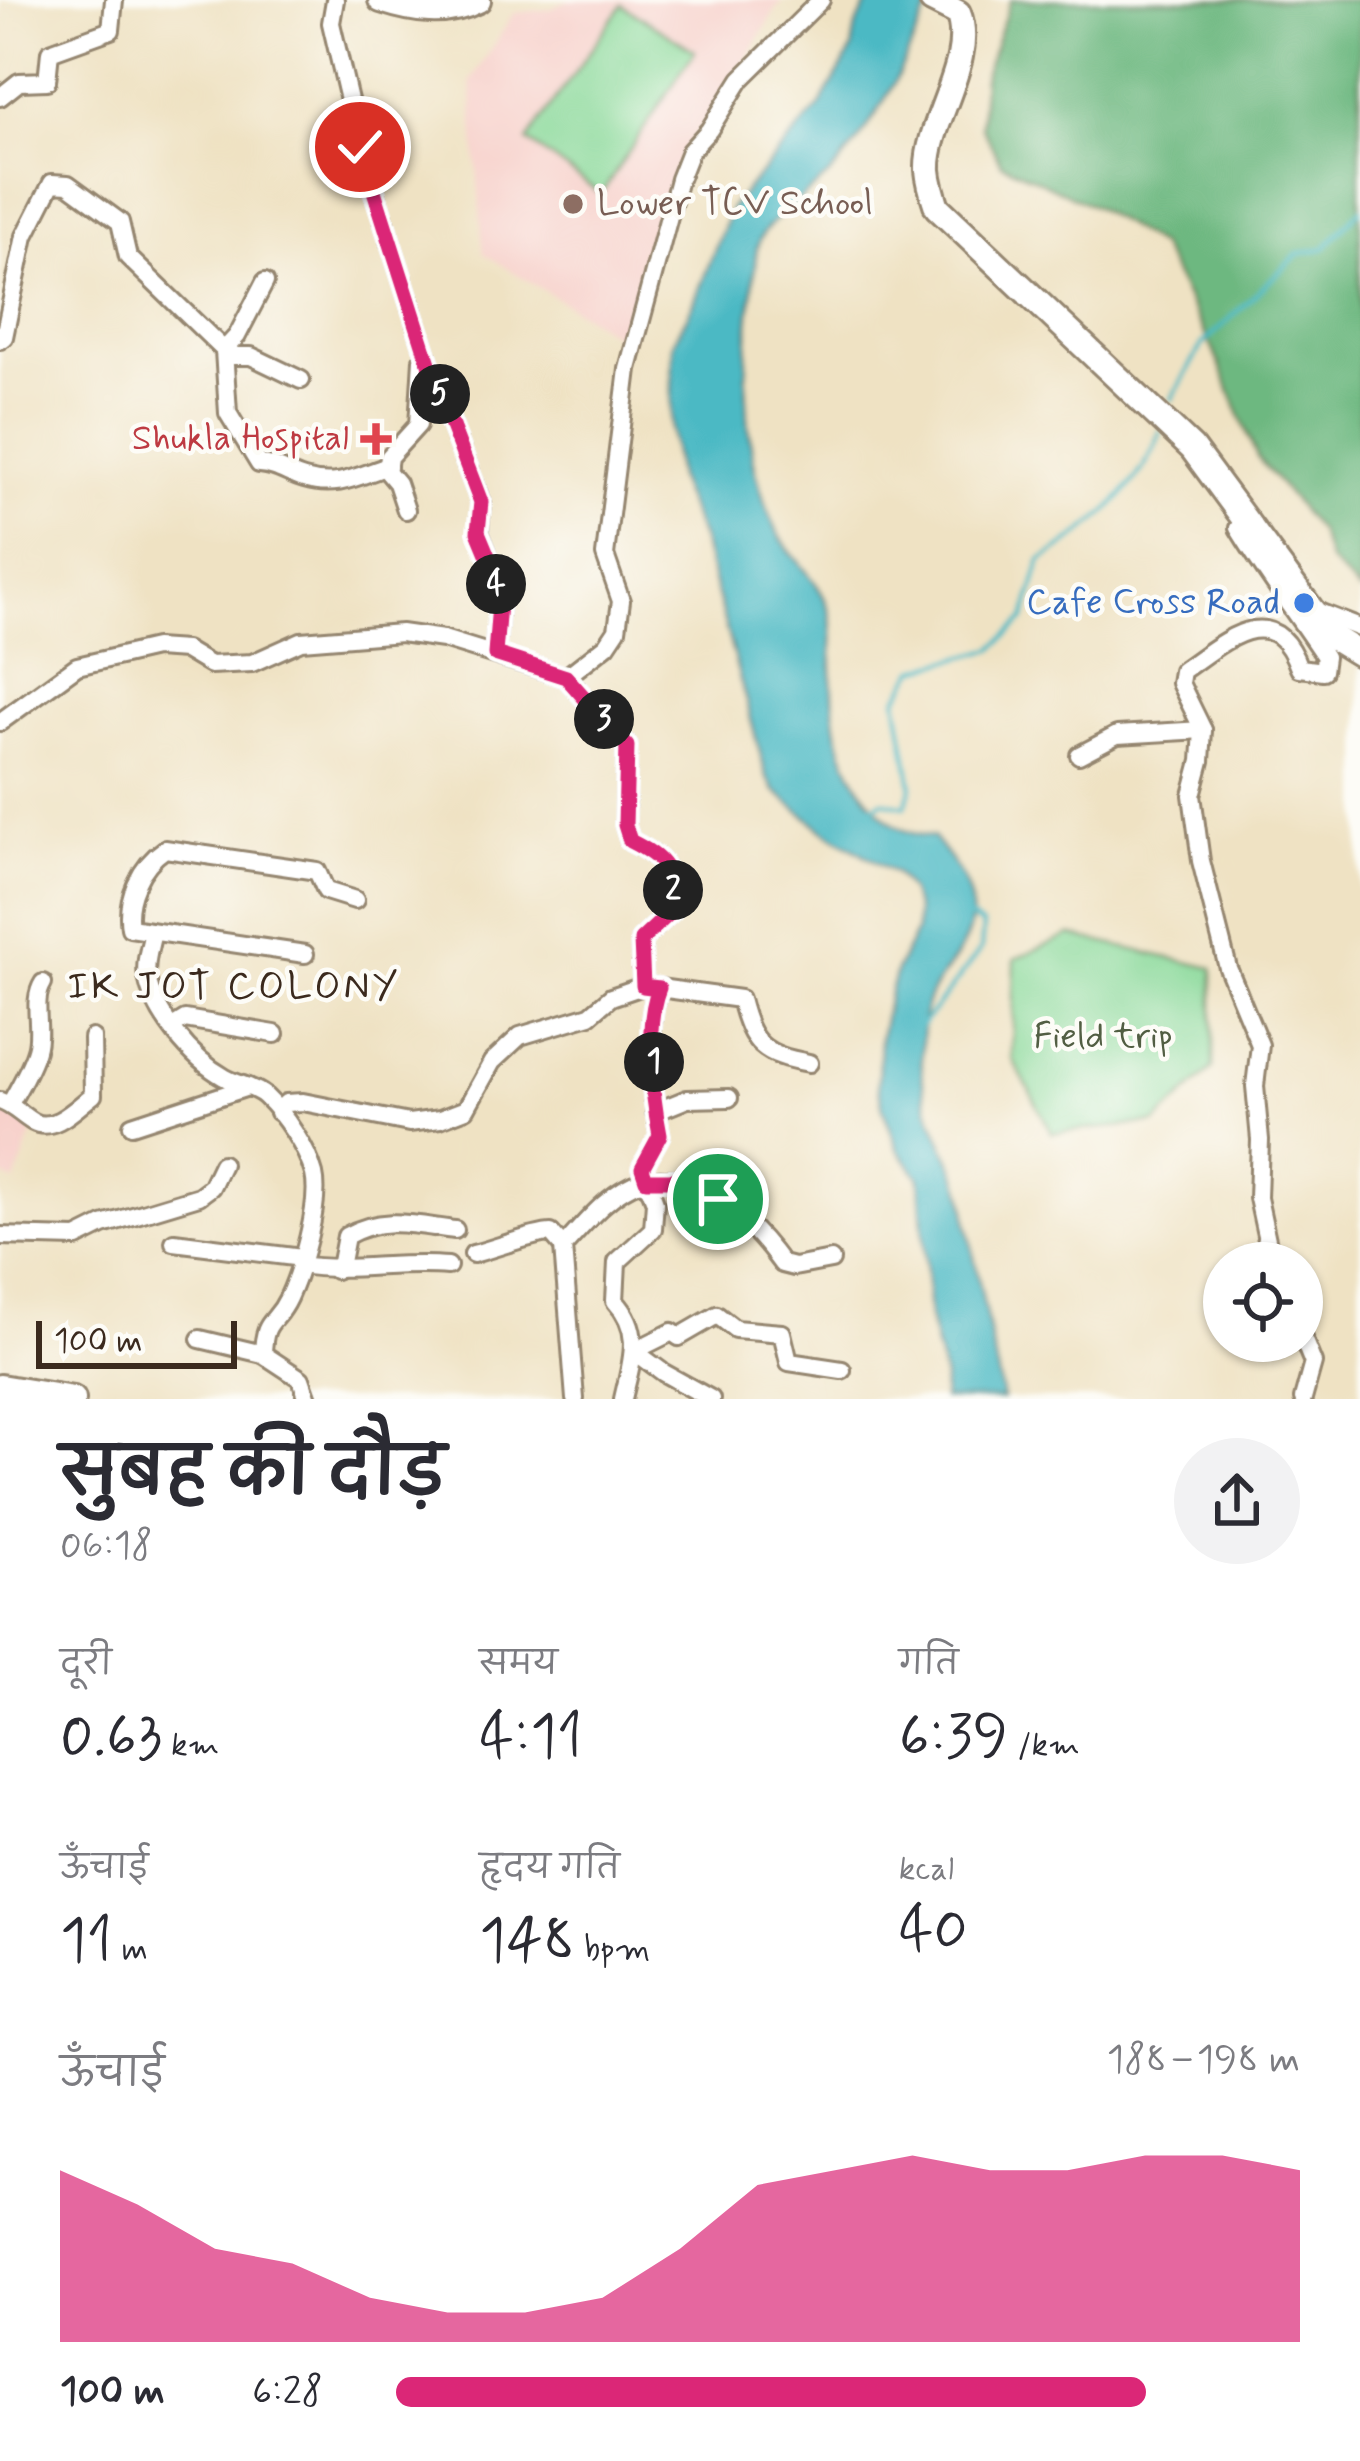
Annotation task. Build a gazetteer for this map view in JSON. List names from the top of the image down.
{
  "districts": ["IK JOT COLONY"],
  "parks": ["Field trip"],
  "places": {
    "other": ["Lower TCV School", "Cafe Cross Road"],
    "health": ["Shukla Hospital"]
  },
  "scale_bar": "100 m",
  "page": {
    "pins": [
      "5",
      "4",
      "3",
      "2",
      "1"
    ],
    "scale": "100 m",
    "heading": ["सुबह की दौड़", "06:18"],
    "stats": [
      ["दूरी", "0.63 km"],
      ["समय", "4:11"],
      ["गति", "6:39 /km"],
      ["ऊँचाई", "11 m"],
      ["हृदय गति", "148 bpm"],
      ["kcal", "40"]
    ],
    "chart": ["ऊँचाई", "188–198 m"],
    "list": [
      {
        "name": "100 m",
        "note": "6:28"
      }
    ]
  }
}
